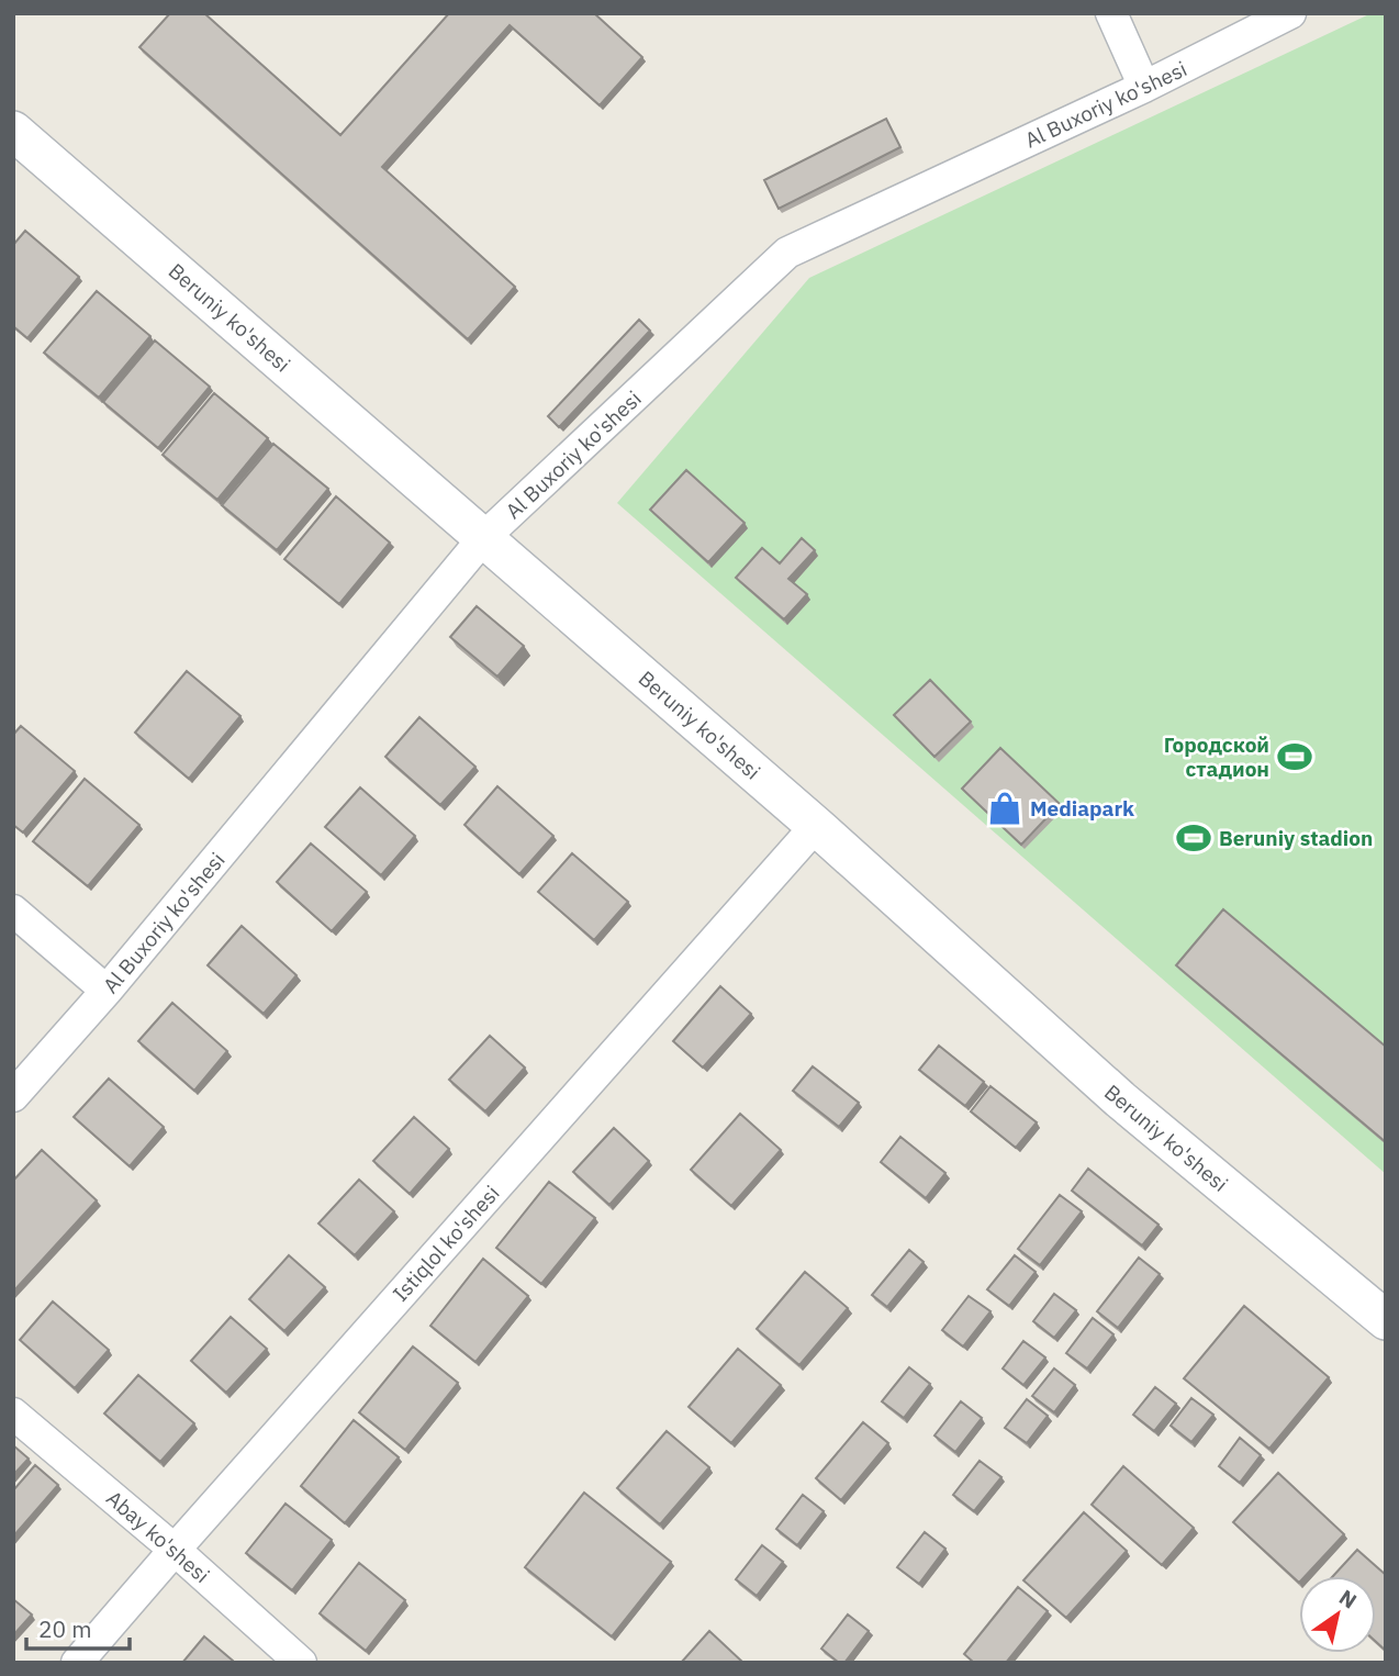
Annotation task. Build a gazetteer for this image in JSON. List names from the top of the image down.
{
  "streets": {
    "street": [
      "Al Buxoriy ko'shesi",
      "Beruniy ko'shesi",
      "Istiqlol ko'shesi",
      "Abay ko'shesi"
    ]
  },
  "crossings": [
    ["Al Buxoriy ko'shesi", "Beruniy ko'shesi"],
    ["Beruniy ko'shesi", "Istiqlol ko'shesi"],
    ["Istiqlol ko'shesi", "Abay ko'shesi"]
  ],
  "places": {
    "sports": ["Городской стадион", "Beruniy stadion"],
    "shop": ["Mediapark"]
  },
  "scale_bar": "20 m",
  "north": "top right"
}
